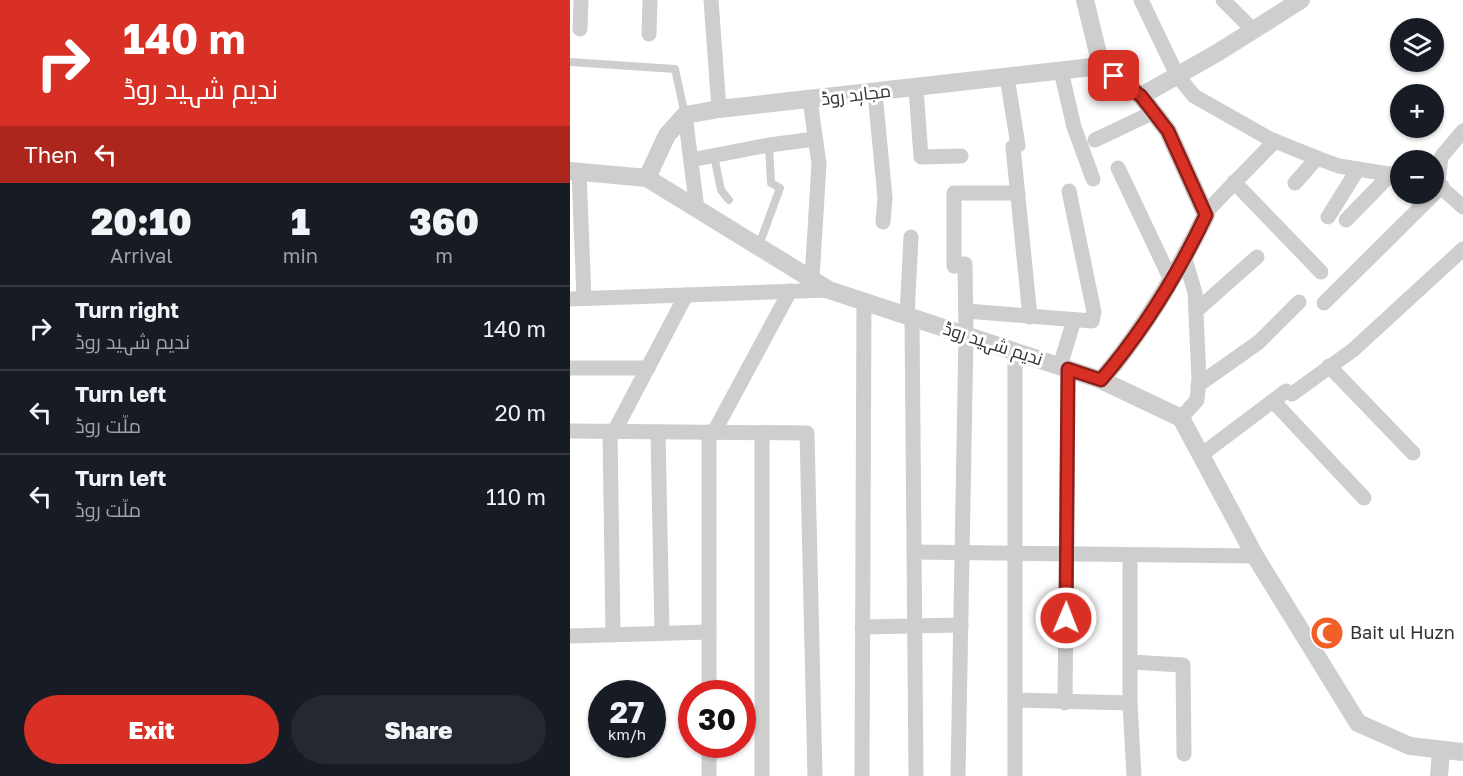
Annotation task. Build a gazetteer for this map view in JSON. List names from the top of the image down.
{
  "streets": {
    "street": ["مجاہد روڈ", "ندیم شہید روڈ"]
  },
  "places": {
    "mosque": ["Bait ul Huzn"]
  },
  "page": {
    "turn": ["140 m", "ندیم شہید روڈ"],
    "map_buttons": ["+", "−"],
    "then": "Then",
    "eta": [
      "20:10",
      "Arrival",
      "1",
      "min",
      "360",
      "m"
    ],
    "list": [
      {
        "name": "Turn right",
        "note": "ندیم شہید روڈ",
        "value": "140 m"
      },
      {
        "name": "Turn left",
        "note": "ملّت روڈ",
        "value": "20 m"
      },
      {
        "name": "Turn left",
        "note": "ملّت روڈ",
        "value": "110 m"
      }
    ],
    "speed": "27 km/h",
    "limit": "30",
    "buttons": ["Exit", "Share"]
  }
}
